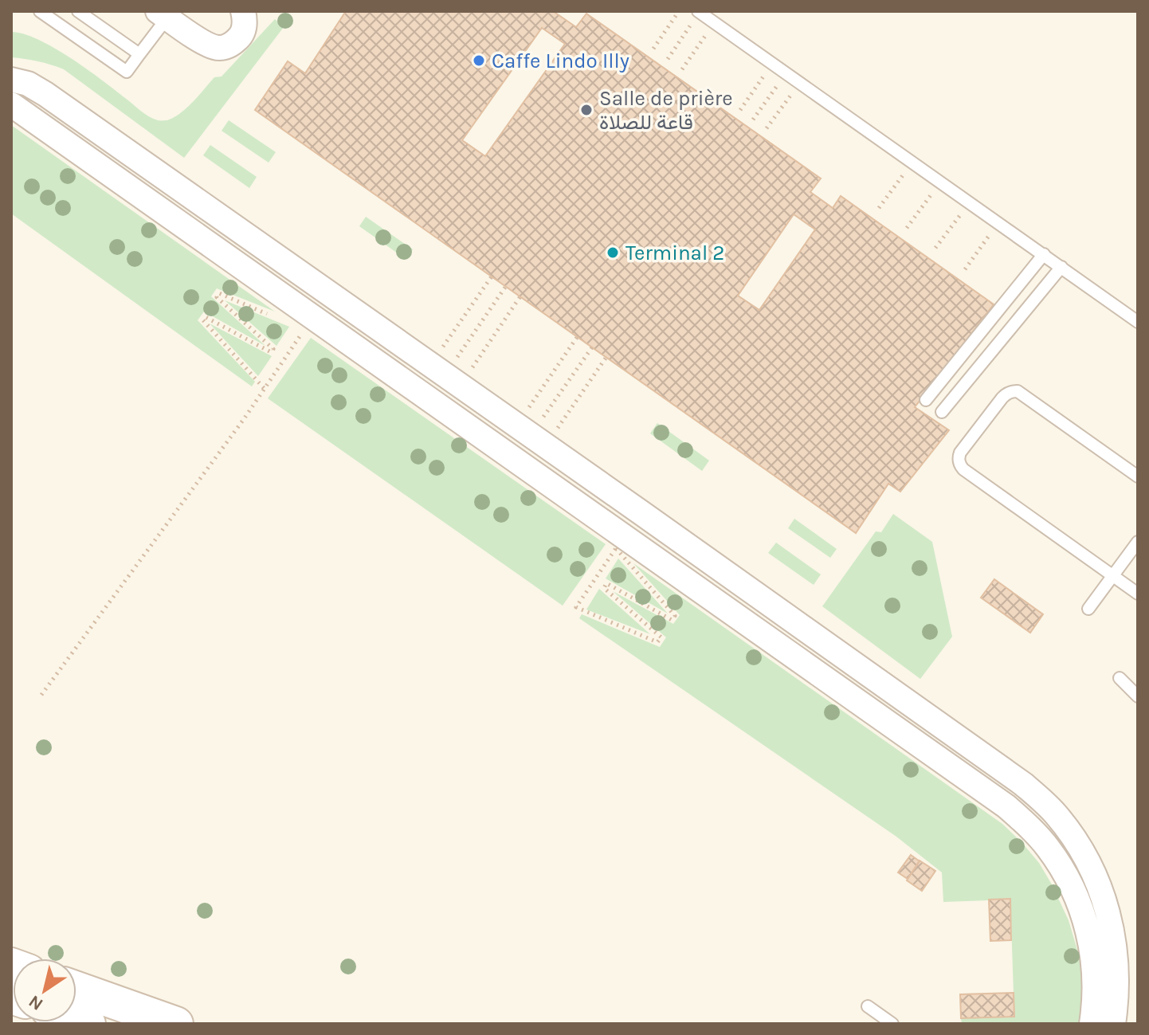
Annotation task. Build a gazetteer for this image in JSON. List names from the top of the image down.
{
  "places": ["Caffe Lindo Illy", "Salle de prière قاعة للصلاة", "Terminal 2"],
  "north": "bottom left"
}
